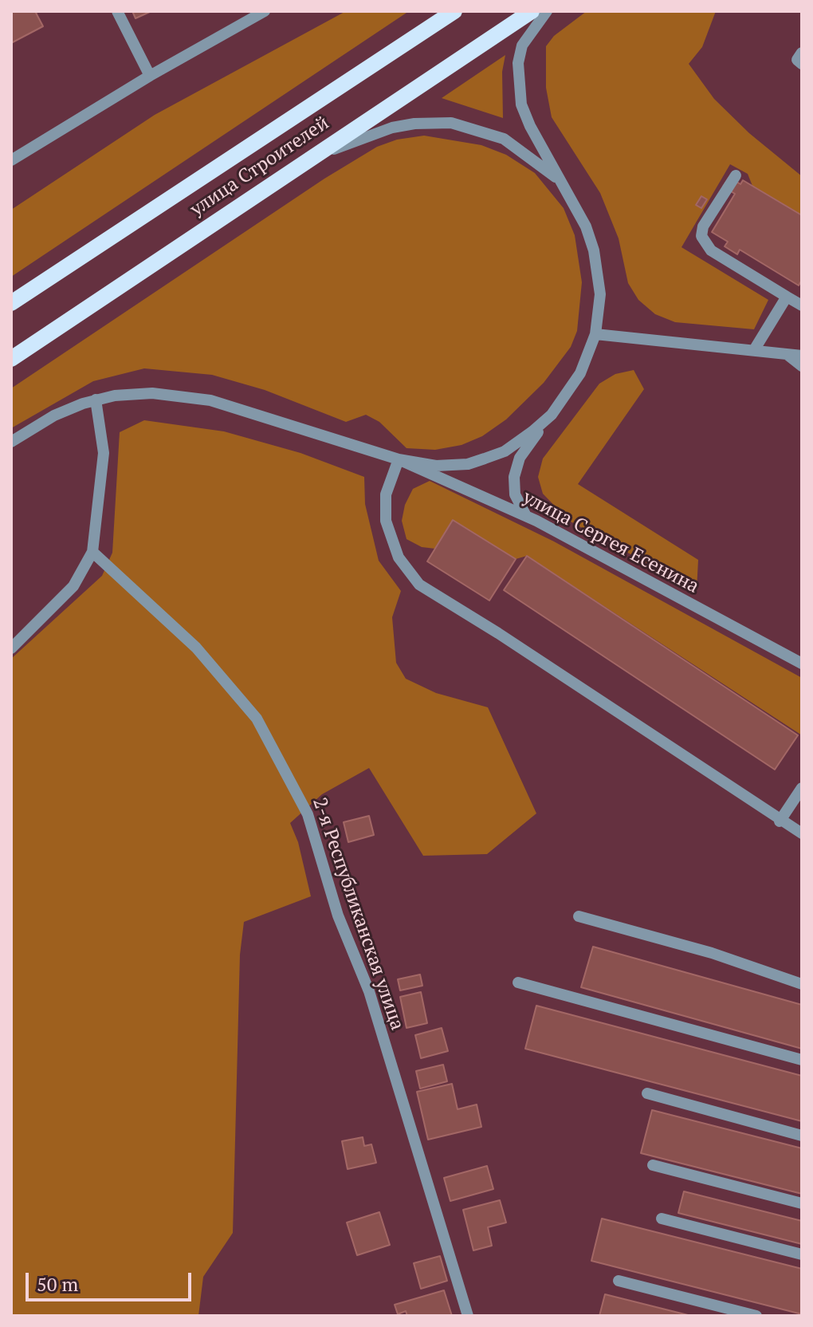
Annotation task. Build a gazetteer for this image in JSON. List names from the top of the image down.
{
  "streets": {
    "main road": ["улица Строителей"],
    "street": ["улица Сергея Есенина", "2-я Республиканская улица"]
  },
  "scale_bar": "50 m"
}
